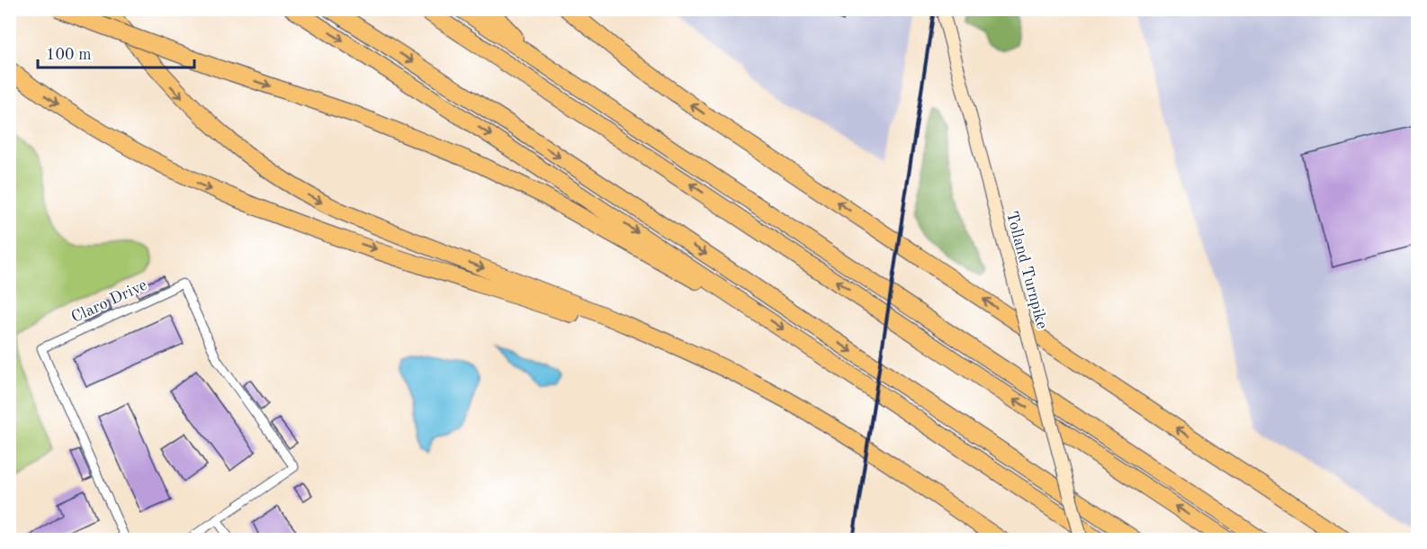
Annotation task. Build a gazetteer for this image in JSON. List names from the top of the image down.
{
  "streets": {
    "main road": ["Tolland Turnpike"],
    "street": ["Claro Drive"]
  },
  "scale_bar": "100 m"
}
